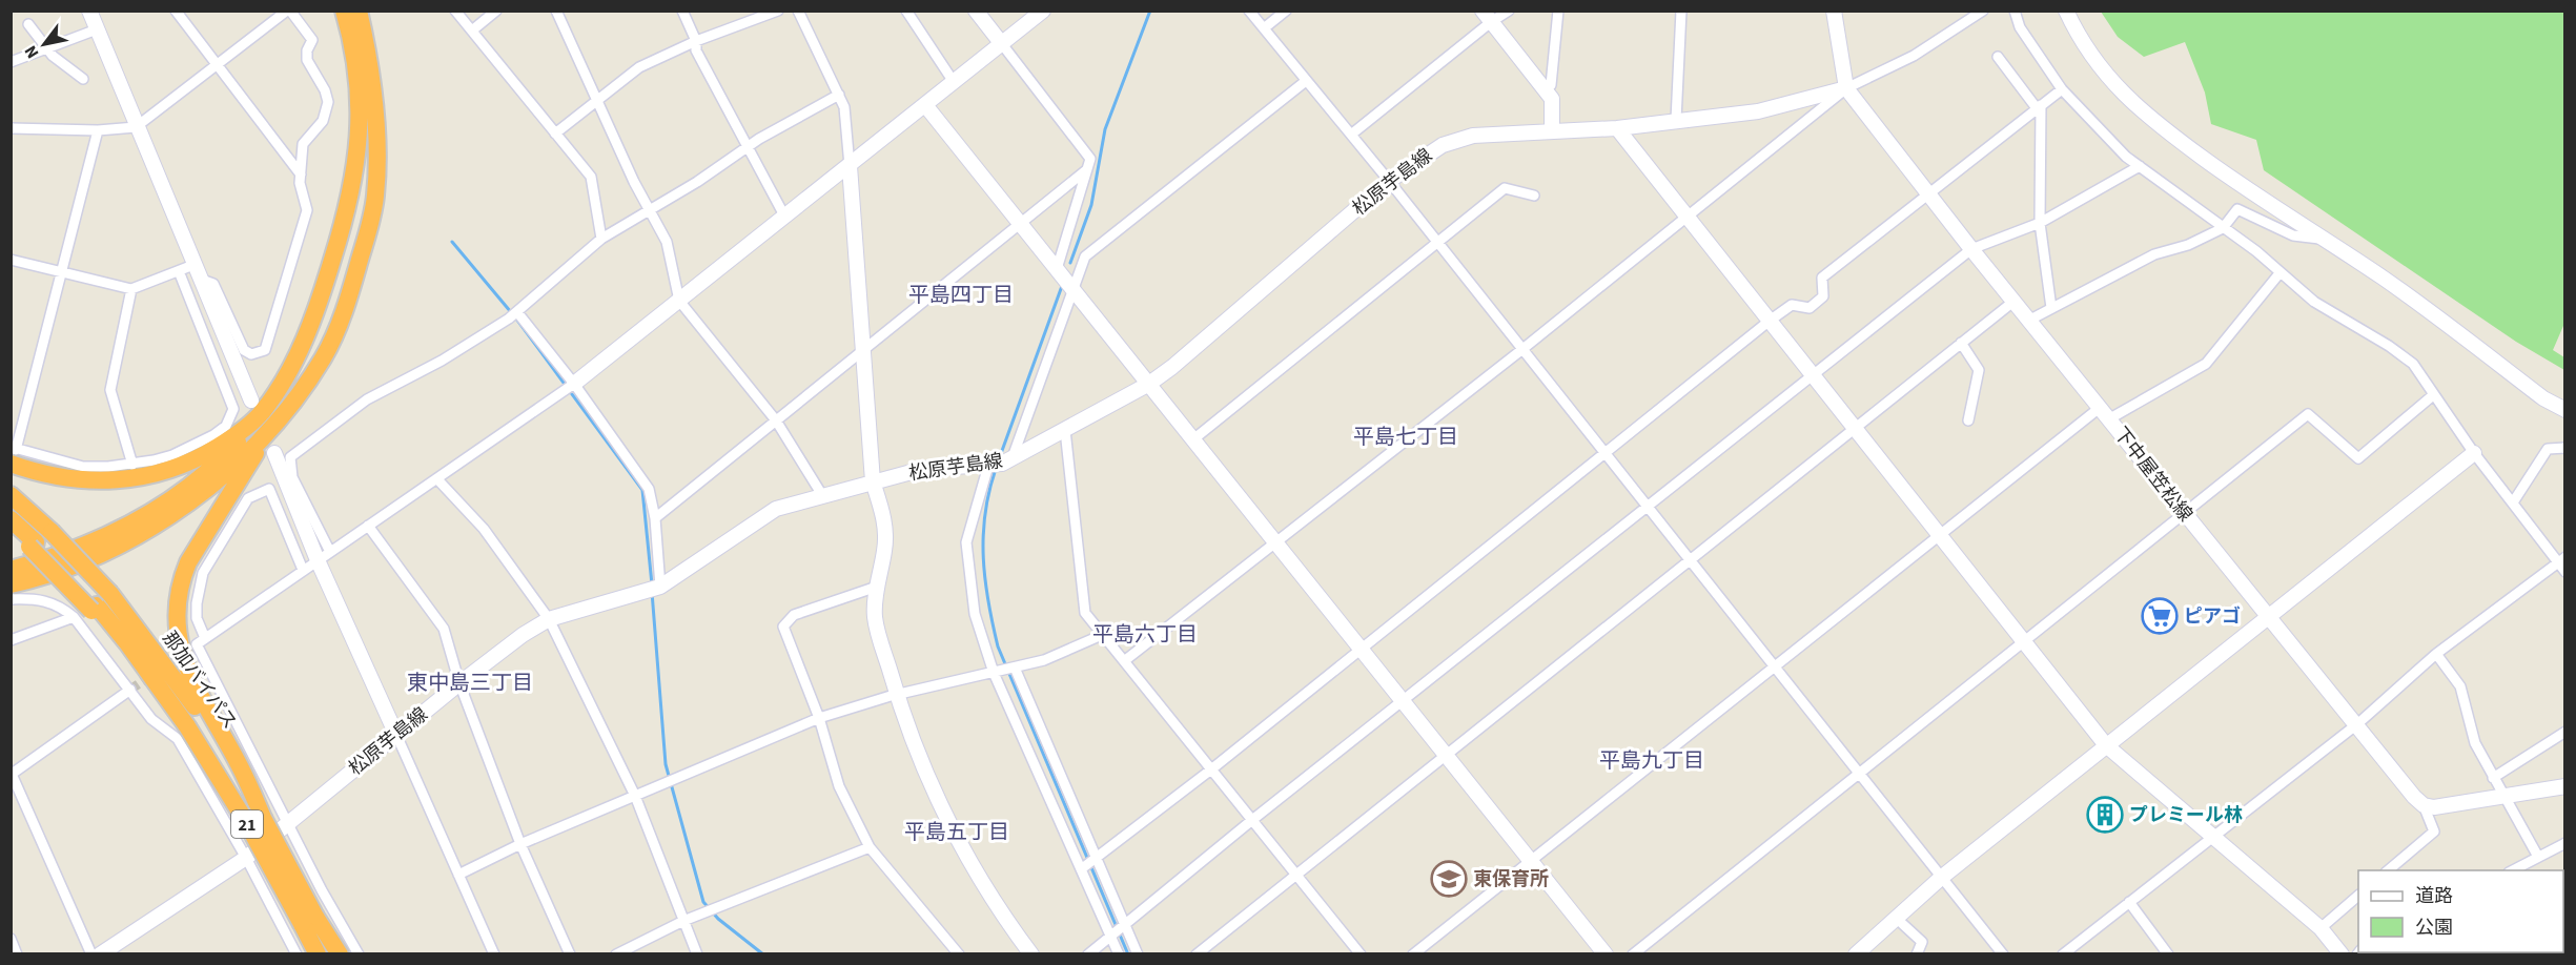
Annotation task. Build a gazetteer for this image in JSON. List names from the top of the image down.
{
  "streets": {
    "highway": ["那加バイパス", "21"],
    "street": ["松原芋島線", "下中屋笠松線"]
  },
  "crossings": [
    ["松原芋島線", "下中屋笠松線"],
    ["那加バイパス", "21"]
  ],
  "districts": [
    "平島四丁目",
    "平島七丁目",
    "平島六丁目",
    "東中島三丁目",
    "平島九丁目",
    "平島五丁目"
  ],
  "places": {
    "supermarket": ["ピアゴ"],
    "building": ["プレミール林"],
    "school or university": ["東保育所"]
  },
  "legend": ["道路", "公園"],
  "north": "bottom left"
}
